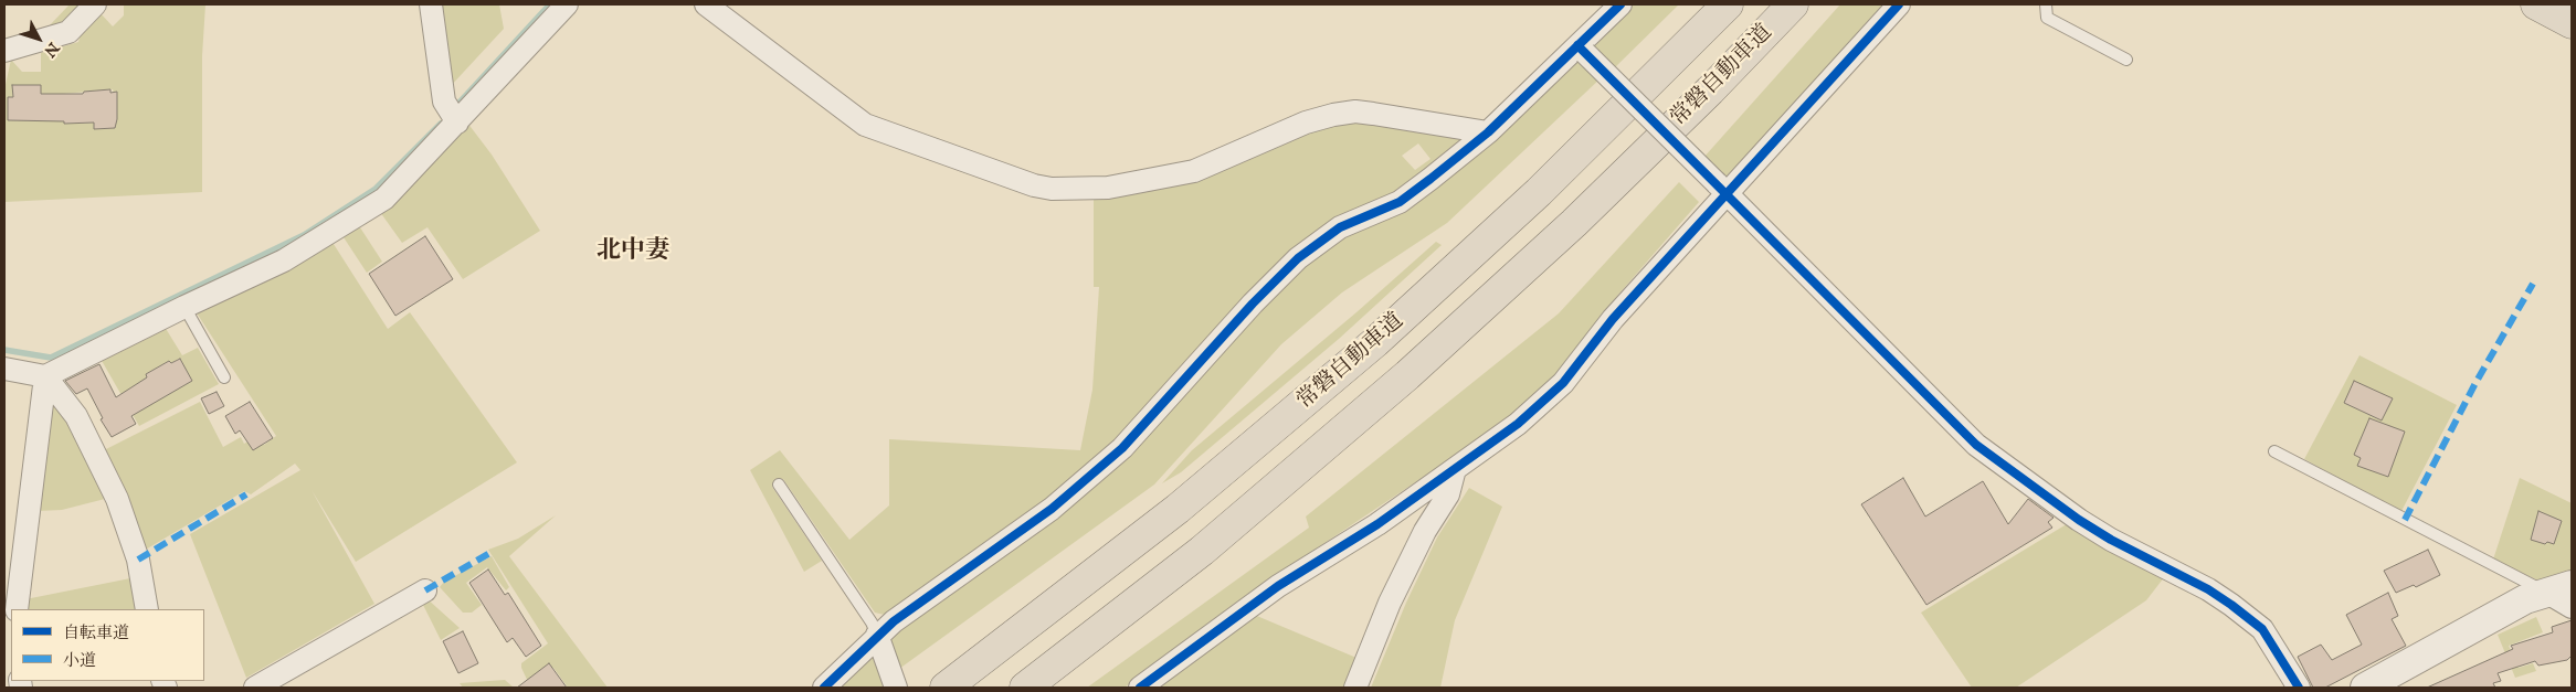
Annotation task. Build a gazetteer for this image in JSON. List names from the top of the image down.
{
  "streets": {
    "highway": ["常磐自動車道"]
  },
  "districts": ["北中妻"],
  "legend": ["自転車道", "小道"],
  "north": "bottom right"
}
